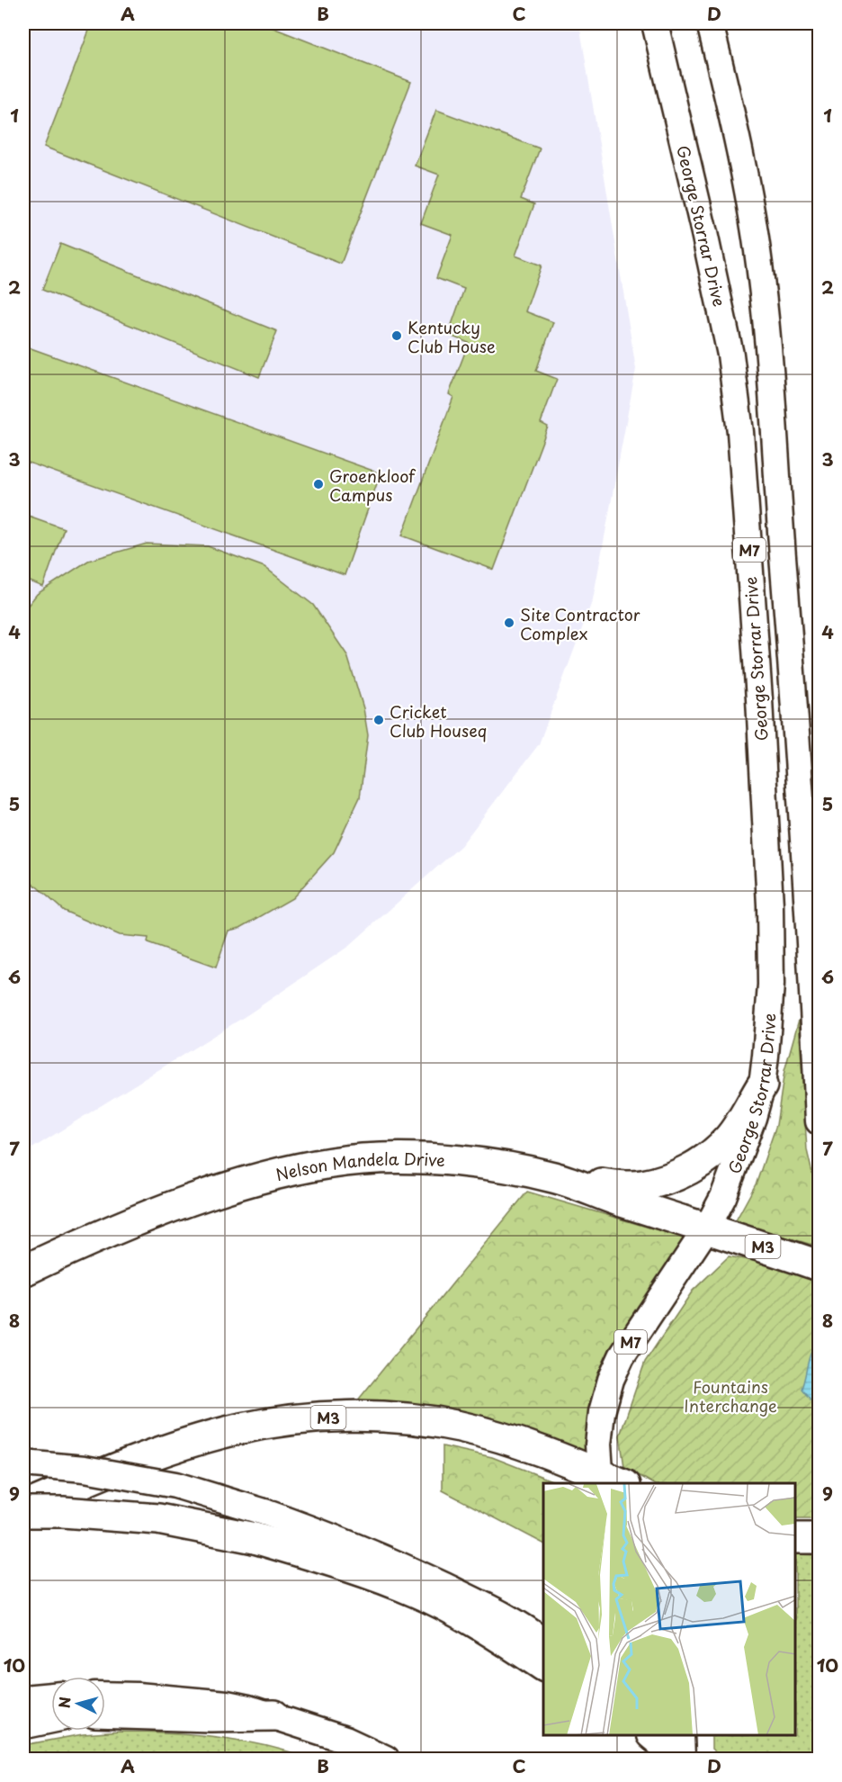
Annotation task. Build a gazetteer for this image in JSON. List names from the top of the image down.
{
  "streets": {
    "highway": ["Nelson Mandela Drive", "M3"],
    "main road": ["George Storrar Drive", "M7"]
  },
  "crossings": [
    ["George Storrar Drive", "M7"],
    ["George Storrar Drive", "Nelson Mandela Drive"],
    ["George Storrar Drive", "M3"],
    ["M7", "Nelson Mandela Drive"],
    ["M7", "M3"],
    ["Nelson Mandela Drive", "M3"]
  ],
  "parks": ["Fountains Interchange"],
  "places": [
    "Kentucky Club House",
    "Groenkloof Campus",
    "Site Contractor Complex",
    "Cricket Club Houseq"
  ],
  "north": "left",
  "grid": {
    "columns": [
      "A",
      "B",
      "C",
      "D"
    ],
    "rows": [
      "1",
      "2",
      "3",
      "4",
      "5",
      "6",
      "7",
      "8",
      "9",
      "10"
    ]
  }
}
